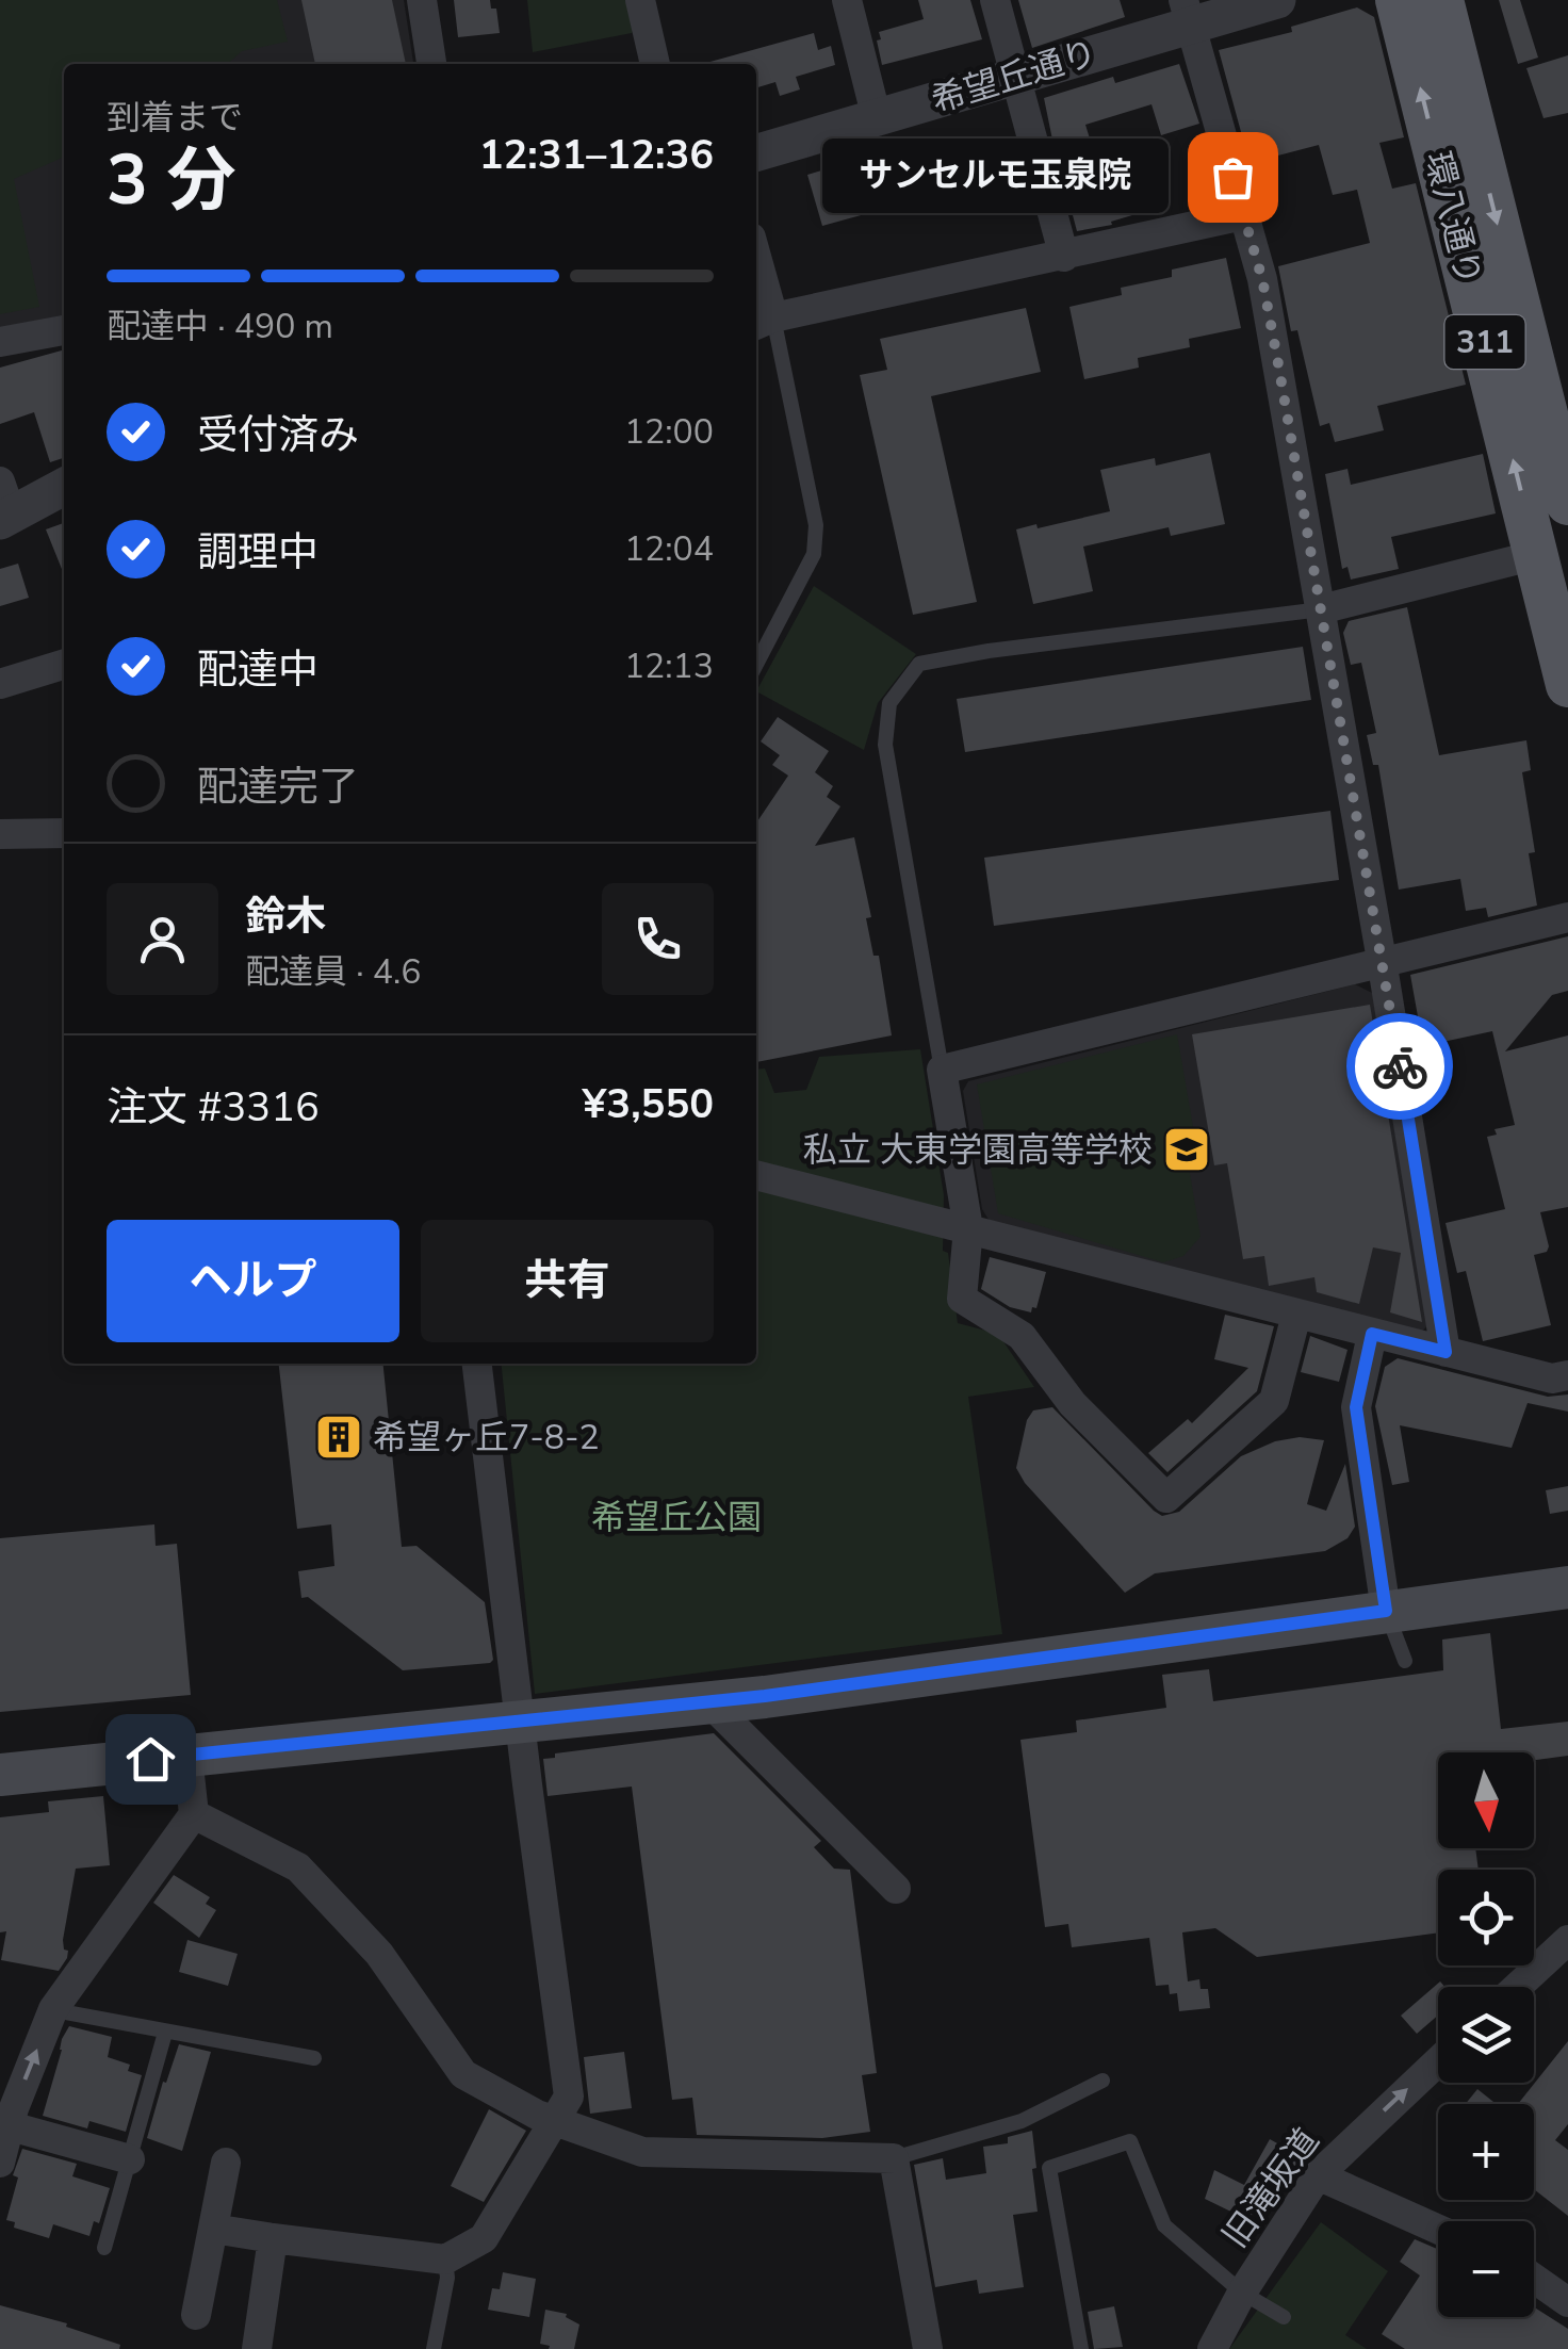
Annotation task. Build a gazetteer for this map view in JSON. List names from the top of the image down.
{
  "streets": {
    "main road": ["環八通り", "311"],
    "street": ["希望丘通り", "旧滝坂道"]
  },
  "one_way": ["旧滝坂道"],
  "parks": ["希望丘公園"],
  "places": {
    "other": ["サンセルモ玉泉院"],
    "school or university": ["私立 大東学園高等学校"],
    "building": ["希望ヶ丘7-8-2"]
  },
  "north": "bottom",
  "page": {
    "heading": ["3 分", "到着まで", "12:31–12:36"],
    "panel": [
      "鈴木",
      "配達員 · 4.6",
      "注文 #3316",
      "¥3,550"
    ],
    "bubble": "サンセルモ玉泉院",
    "bar": "配達中 · 490 m",
    "list": [
      ["受付済み", "12:00"],
      ["調理中", "12:04"],
      ["配達中", "12:13"],
      "配達完了"
    ],
    "buttons": ["ヘルプ", "共有"],
    "map_buttons": ["+", "−"]
  }
}
